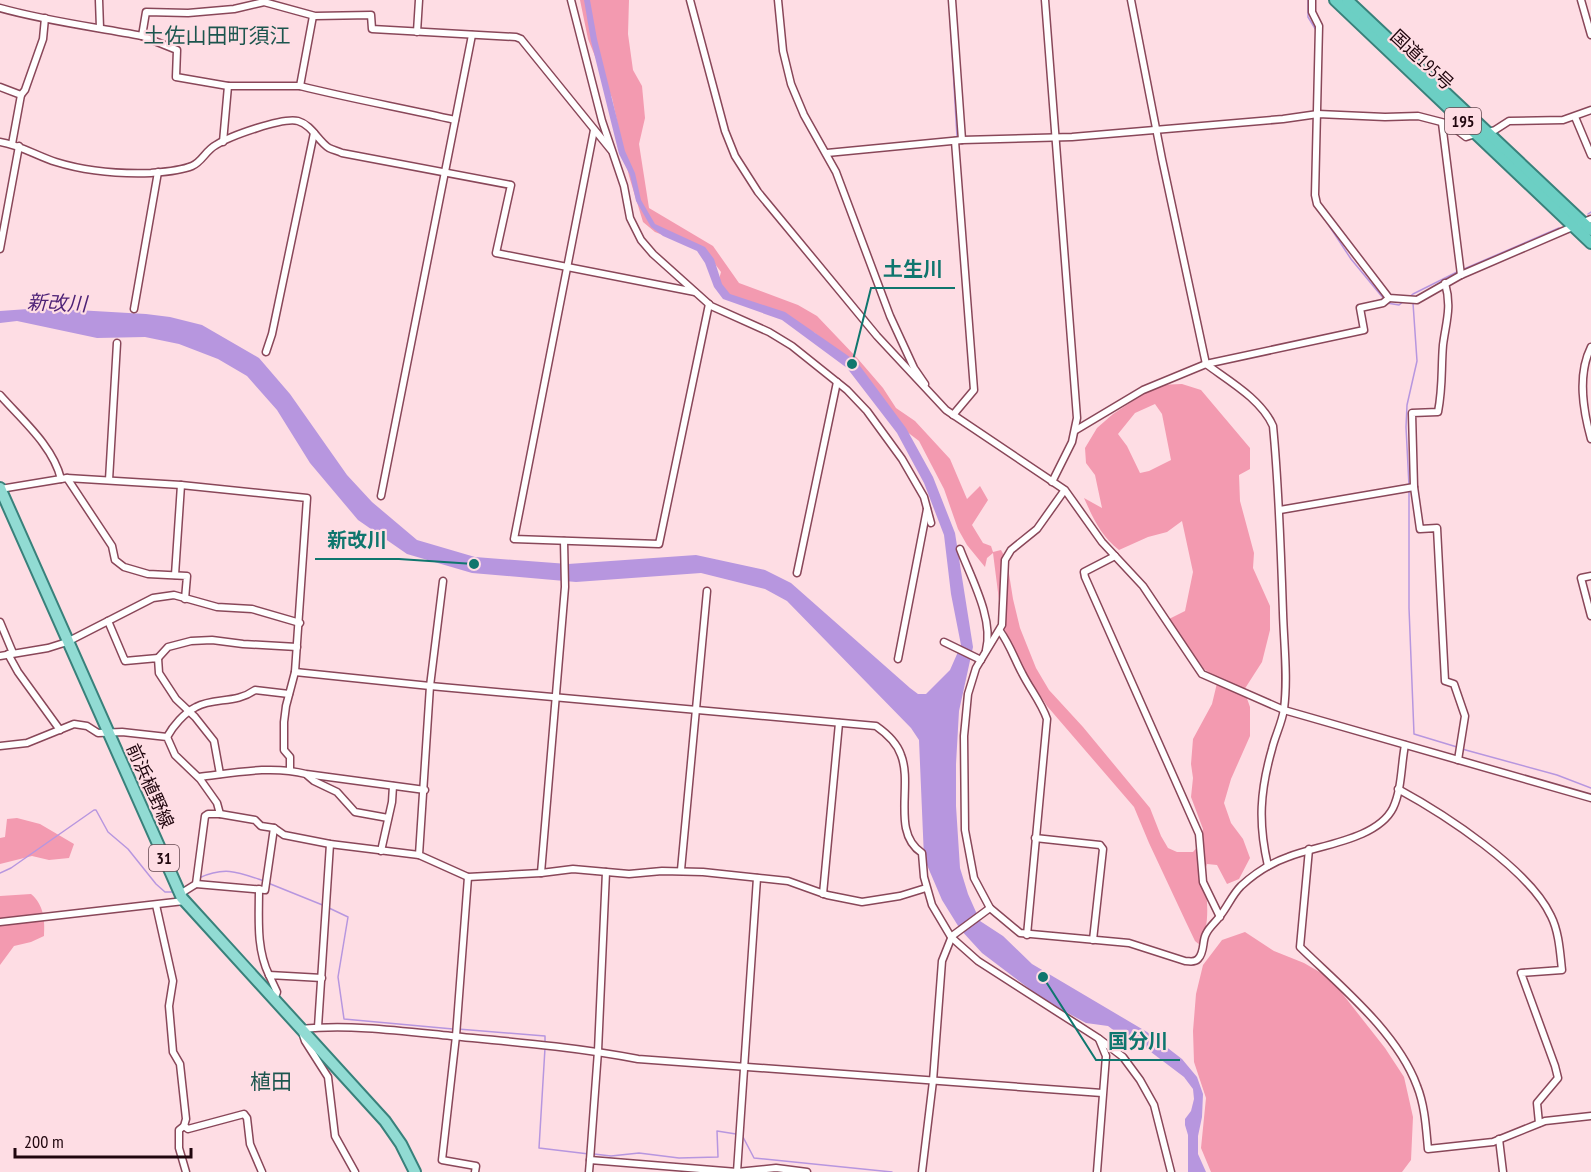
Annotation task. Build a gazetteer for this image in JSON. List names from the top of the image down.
{
  "streets": {
    "highway": ["国道195号", "195"],
    "main road": ["前浜植野線", "31"]
  },
  "districts": ["土佐山田町須江", "植田"],
  "water": ["新改川"],
  "places": ["土生川", "新改川", "国分川"],
  "scale_bar": "200 m"
}
